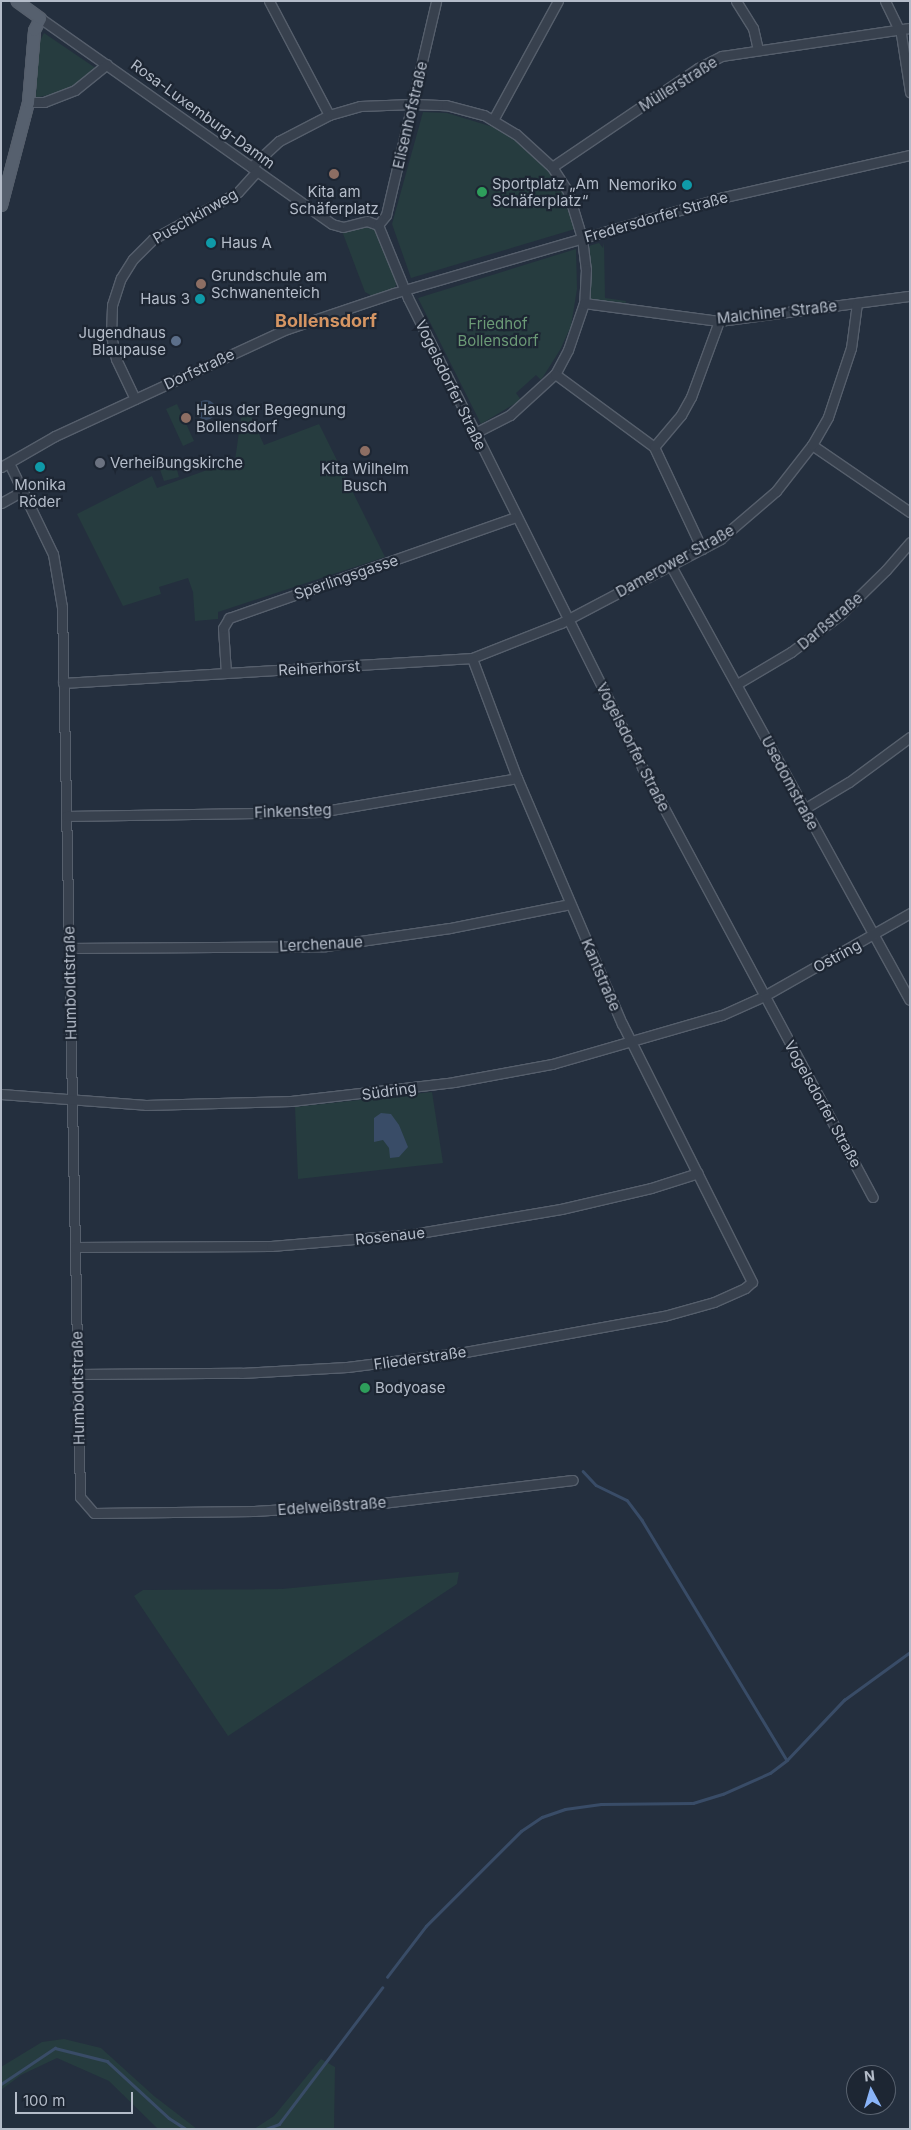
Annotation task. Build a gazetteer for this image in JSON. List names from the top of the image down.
{
  "streets": {
    "main road": ["Rosa-Luxemburg-Damm"],
    "street": [
      "Müllerstraße",
      "Elisenhofstraße",
      "Puschkinweg",
      "Fredersdorfer Straße",
      "Malchiner Straße",
      "Dorfstraße",
      "Vogelsdorfer Straße",
      "Damerower Straße",
      "Sperlingsgasse",
      "Darßstraße",
      "Reiherhorst",
      "Usedomstraße",
      "Finkensteg",
      "Lerchenaue",
      "Ostring",
      "Kantstraße",
      "Humboldtstraße",
      "Südring",
      "Rosenaue",
      "Fliederstraße",
      "Edelweißstraße"
    ]
  },
  "crossings": [
    ["Müllerstraße", "Puschkinweg"],
    ["Rosa-Luxemburg-Damm", "Elisenhofstraße"],
    ["Rosa-Luxemburg-Damm", "Puschkinweg"],
    ["Rosa-Luxemburg-Damm", "Vogelsdorfer Straße"],
    ["Elisenhofstraße", "Puschkinweg"],
    ["Elisenhofstraße", "Vogelsdorfer Straße"],
    ["Puschkinweg", "Fredersdorfer Straße"],
    ["Puschkinweg", "Malchiner Straße"],
    ["Puschkinweg", "Dorfstraße"],
    ["Puschkinweg", "Vogelsdorfer Straße"],
    ["Fredersdorfer Straße", "Dorfstraße"],
    ["Fredersdorfer Straße", "Vogelsdorfer Straße"],
    ["Malchiner Straße", "Damerower Straße"],
    ["Dorfstraße", "Vogelsdorfer Straße"],
    ["Dorfstraße", "Humboldtstraße"],
    ["Vogelsdorfer Straße", "Damerower Straße"],
    ["Vogelsdorfer Straße", "Sperlingsgasse"],
    ["Vogelsdorfer Straße", "Reiherhorst"],
    ["Vogelsdorfer Straße", "Ostring"],
    ["Vogelsdorfer Straße", "Südring"],
    ["Damerower Straße", "Reiherhorst"],
    ["Damerower Straße", "Usedomstraße"],
    ["Sperlingsgasse", "Reiherhorst"],
    ["Darßstraße", "Usedomstraße"],
    ["Reiherhorst", "Kantstraße"],
    ["Reiherhorst", "Humboldtstraße"],
    ["Usedomstraße", "Ostring"],
    ["Finkensteg", "Kantstraße"],
    ["Finkensteg", "Humboldtstraße"],
    ["Lerchenaue", "Kantstraße"],
    ["Lerchenaue", "Humboldtstraße"],
    ["Ostring", "Südring"],
    ["Kantstraße", "Südring"],
    ["Kantstraße", "Rosenaue"],
    ["Kantstraße", "Fliederstraße"],
    ["Humboldtstraße", "Südring"],
    ["Humboldtstraße", "Rosenaue"],
    ["Humboldtstraße", "Fliederstraße"],
    ["Humboldtstraße", "Edelweißstraße"]
  ],
  "districts": ["Bollensdorf"],
  "parks": ["Friedhof Bollensdorf"],
  "places": [
    "Kita am Schäferplatz",
    "Nemoriko",
    "Sportplatz „Am Schäferplatz“",
    "Haus A",
    "Grundschule am Schwanenteich",
    "Haus 3",
    "Jugendhaus Blaupause",
    "Haus der Begegnung Bollensdorf",
    "Kita Wilhelm Busch",
    "Verheißungskirche",
    "Monika Röder",
    "Bodyoase"
  ],
  "scale_bar": "100 m",
  "north": "top"
}
